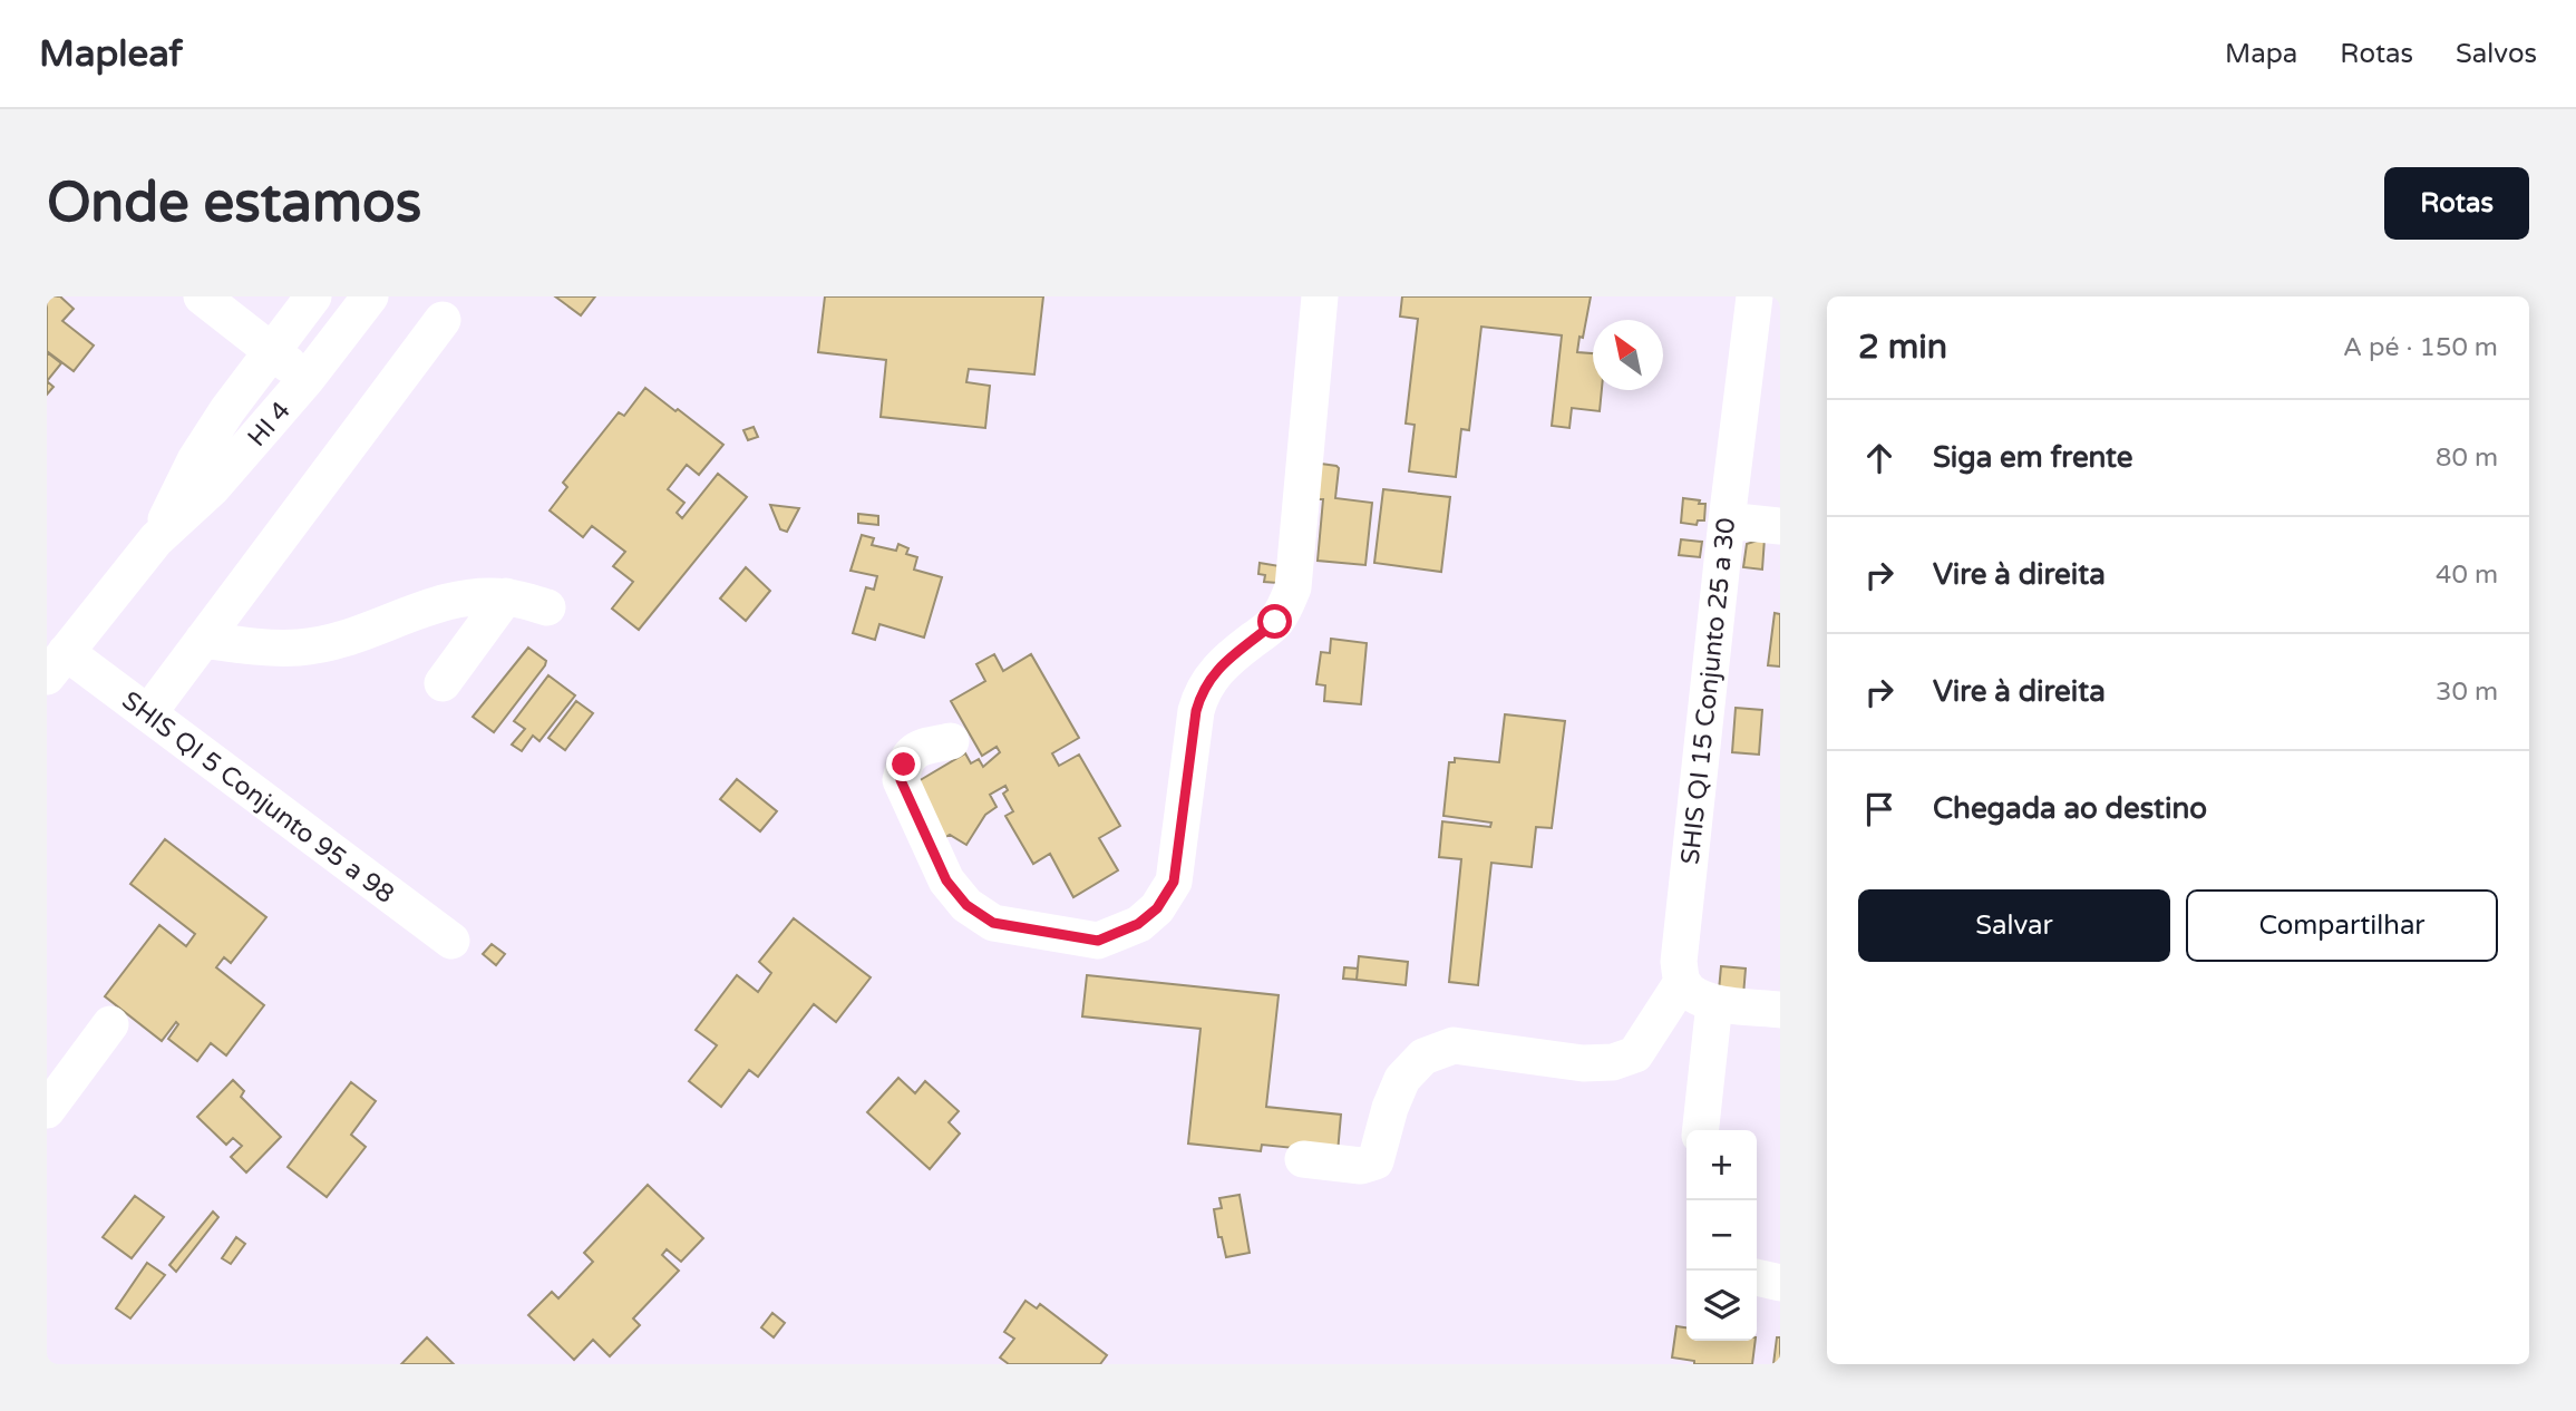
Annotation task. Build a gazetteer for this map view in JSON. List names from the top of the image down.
{
  "streets": {
    "street": ["HI 4", "SHIS QI 15 Conjunto 25 a 30", "SHIS QI 5 Conjunto 95 a 98"]
  },
  "crossings": [
    ["HI 4", "SHIS QI 5 Conjunto 95 a 98"]
  ],
  "north": "top left",
  "page": {
    "header": "Mapleaf",
    "nav": ["Mapa", "Rotas", "Salvos"],
    "buttons": [
      "Rotas",
      ["Salvar", "Compartilhar"]
    ],
    "title": "Onde estamos",
    "heading": ["2 min", "A pé · 150 m"],
    "list": [
      ["Siga em frente", "80 m"],
      ["Vire à direita", "40 m"],
      ["Vire à direita", "30 m"],
      "Chegada ao destino"
    ],
    "map_buttons": ["+", "−"]
  }
}
